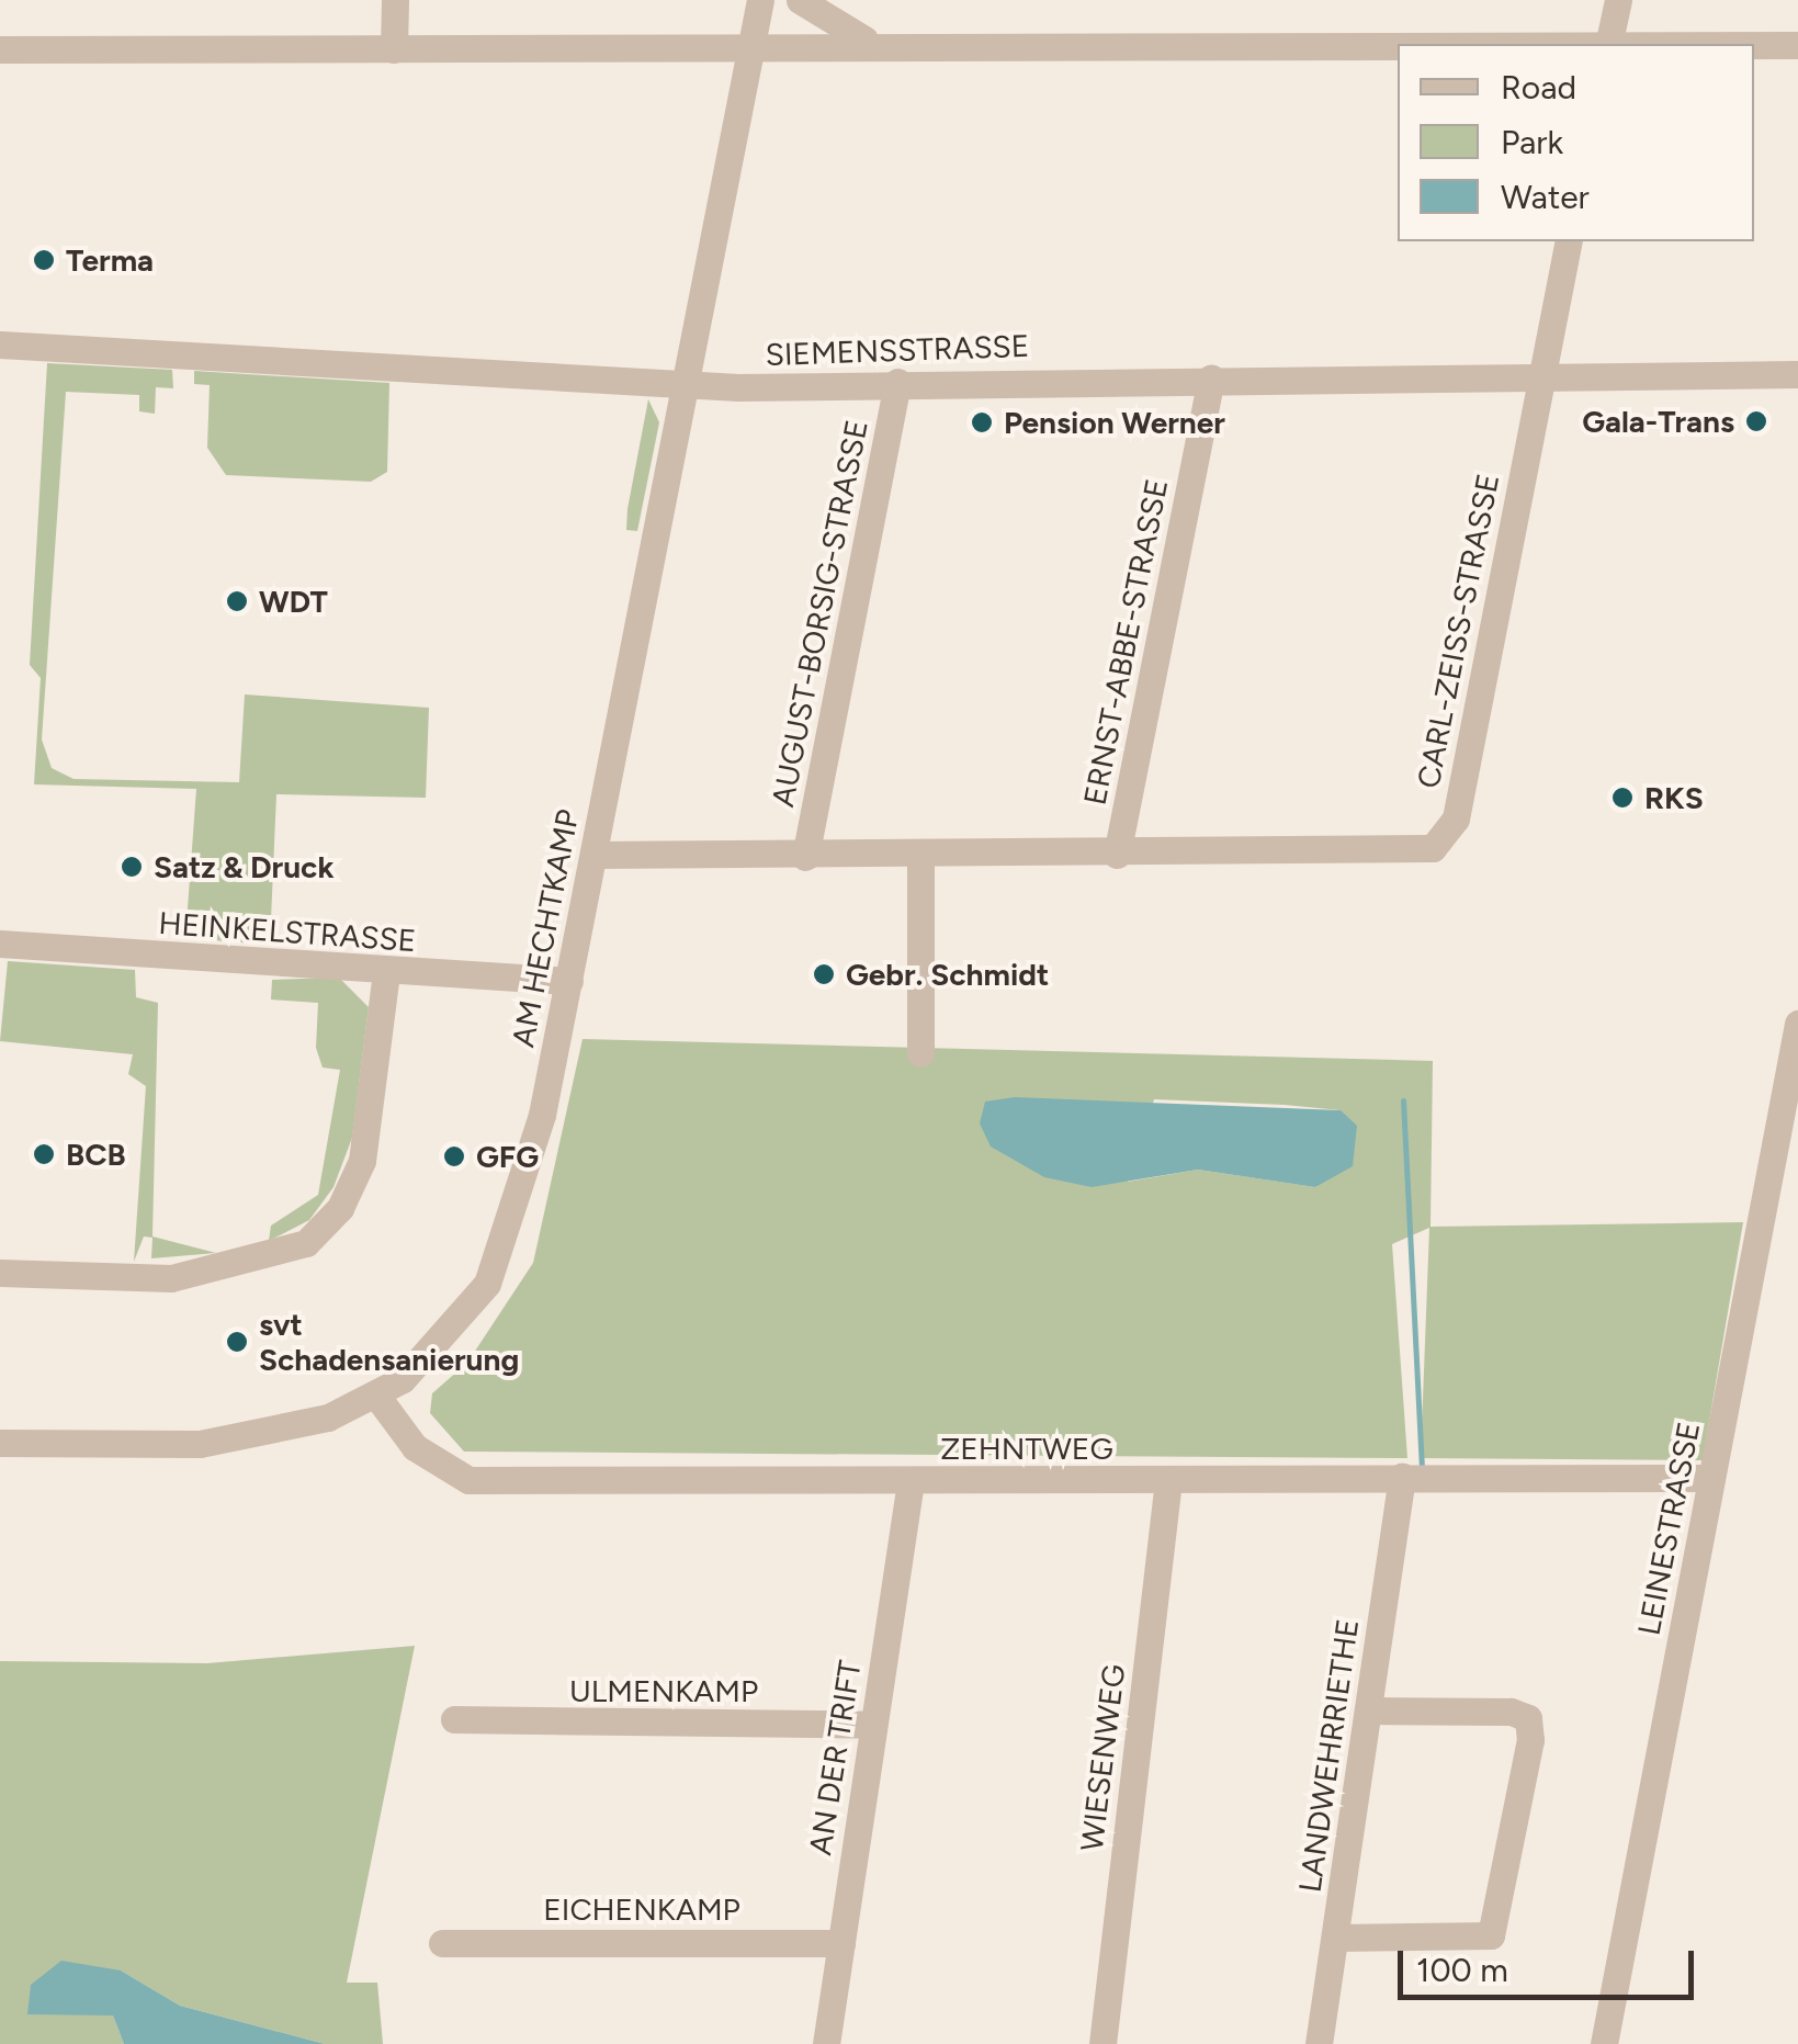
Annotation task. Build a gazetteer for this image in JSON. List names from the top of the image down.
{
  "streets": {
    "street": [
      "SIEMENSSTRASSE",
      "AUGUST-BORSIG-STRASSE",
      "CARL-ZEISS-STRASSE",
      "ERNST-ABBE-STRASSE",
      "AM HECHTKAMP",
      "HEINKELSTRASSE",
      "ZEHNTWEG",
      "LEINESTRASSE",
      "ULMENKAMP",
      "LANDWEHRRIETHE",
      "AN DER TRIFT",
      "WIESENWEG",
      "EICHENKAMP"
    ]
  },
  "crossings": [
    ["SIEMENSSTRASSE", "AUGUST-BORSIG-STRASSE"],
    ["SIEMENSSTRASSE", "CARL-ZEISS-STRASSE"],
    ["SIEMENSSTRASSE", "ERNST-ABBE-STRASSE"],
    ["SIEMENSSTRASSE", "AM HECHTKAMP"],
    ["AUGUST-BORSIG-STRASSE", "CARL-ZEISS-STRASSE"],
    ["CARL-ZEISS-STRASSE", "ERNST-ABBE-STRASSE"],
    ["CARL-ZEISS-STRASSE", "AM HECHTKAMP"],
    ["AM HECHTKAMP", "HEINKELSTRASSE"],
    ["AM HECHTKAMP", "ZEHNTWEG"],
    ["ZEHNTWEG", "LEINESTRASSE"],
    ["ZEHNTWEG", "LANDWEHRRIETHE"],
    ["ZEHNTWEG", "AN DER TRIFT"],
    ["ZEHNTWEG", "WIESENWEG"],
    ["ULMENKAMP", "AN DER TRIFT"],
    ["AN DER TRIFT", "EICHENKAMP"]
  ],
  "places": [
    "Terma",
    "Gala-Trans",
    "Pension Werner",
    "WDT",
    "RKS",
    "Satz & Druck",
    "Gebr. Schmidt",
    "BCB",
    "GFG",
    "svt Schadensanierung"
  ],
  "legend": ["Road", "Park", "Water"],
  "scale_bar": "100 m"
}
